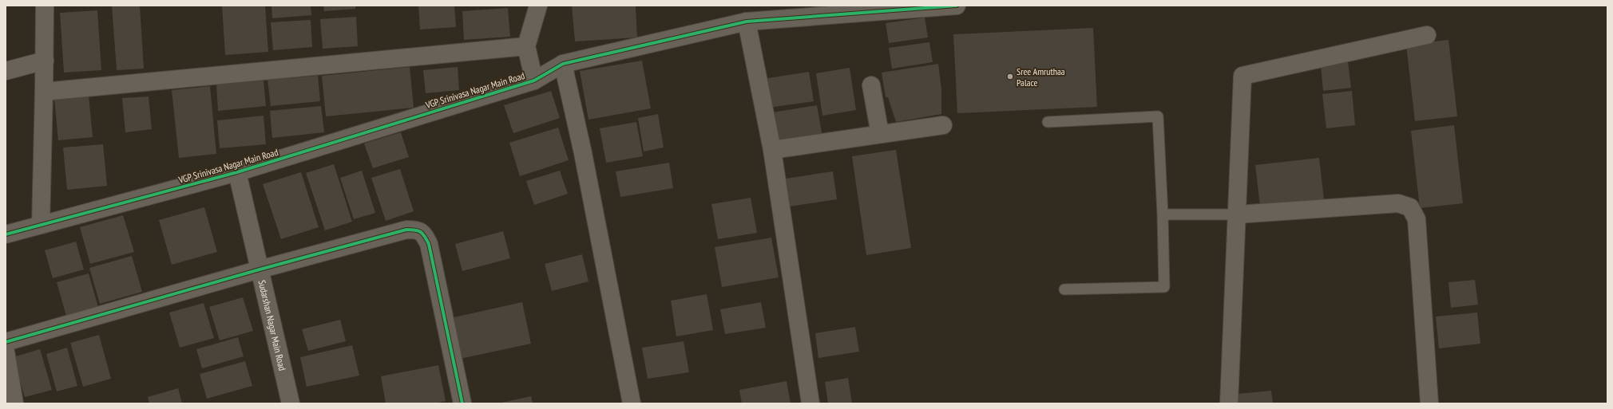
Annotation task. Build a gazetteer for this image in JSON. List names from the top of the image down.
{
  "streets": {
    "street": ["VGP Srinivasa Nagar Main Road", "Sudarshan Nagar Main Road"]
  },
  "crossings": [
    ["VGP Srinivasa Nagar Main Road", "Sudarshan Nagar Main Road"]
  ],
  "places": ["Sree Amruthaa Palace"]
}
